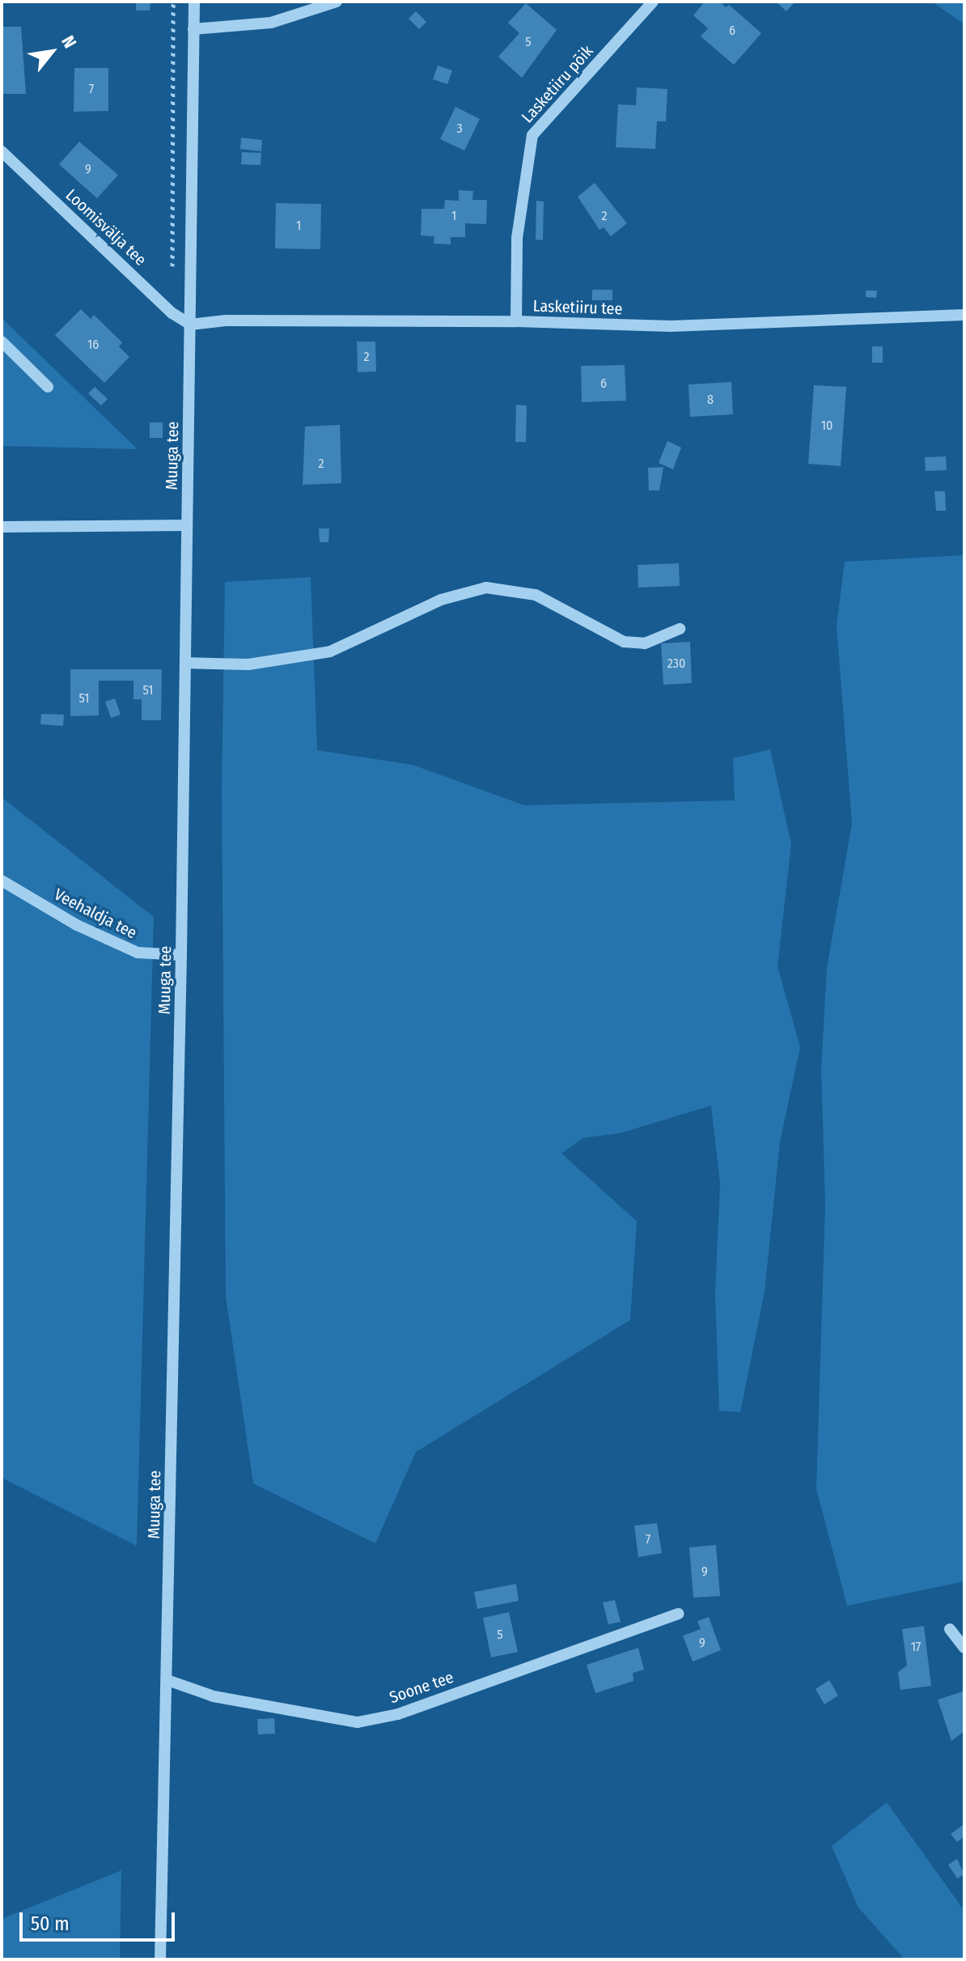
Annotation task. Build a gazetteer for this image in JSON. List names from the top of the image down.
{
  "streets": {
    "street": [
      "Lasketiiru põik",
      "Loomisvälja tee",
      "Lasketiiru tee",
      "Muuga tee",
      "Veehaldja tee",
      "Soone tee"
    ]
  },
  "crossings": [
    ["Lasketiiru põik", "Lasketiiru tee"],
    ["Loomisvälja tee", "Lasketiiru tee"],
    ["Loomisvälja tee", "Muuga tee"],
    ["Lasketiiru tee", "Muuga tee"],
    ["Muuga tee", "Veehaldja tee"],
    ["Muuga tee", "Soone tee"]
  ],
  "house_numbers": [
    "6",
    "5",
    "7",
    "3",
    "9",
    "1",
    "2",
    "1",
    "16",
    "2",
    "6",
    "8",
    "10",
    "2",
    "230",
    "51",
    "51",
    "7",
    "9",
    "5",
    "9",
    "17"
  ],
  "scale_bar": "50 m",
  "north": "top right"
}
